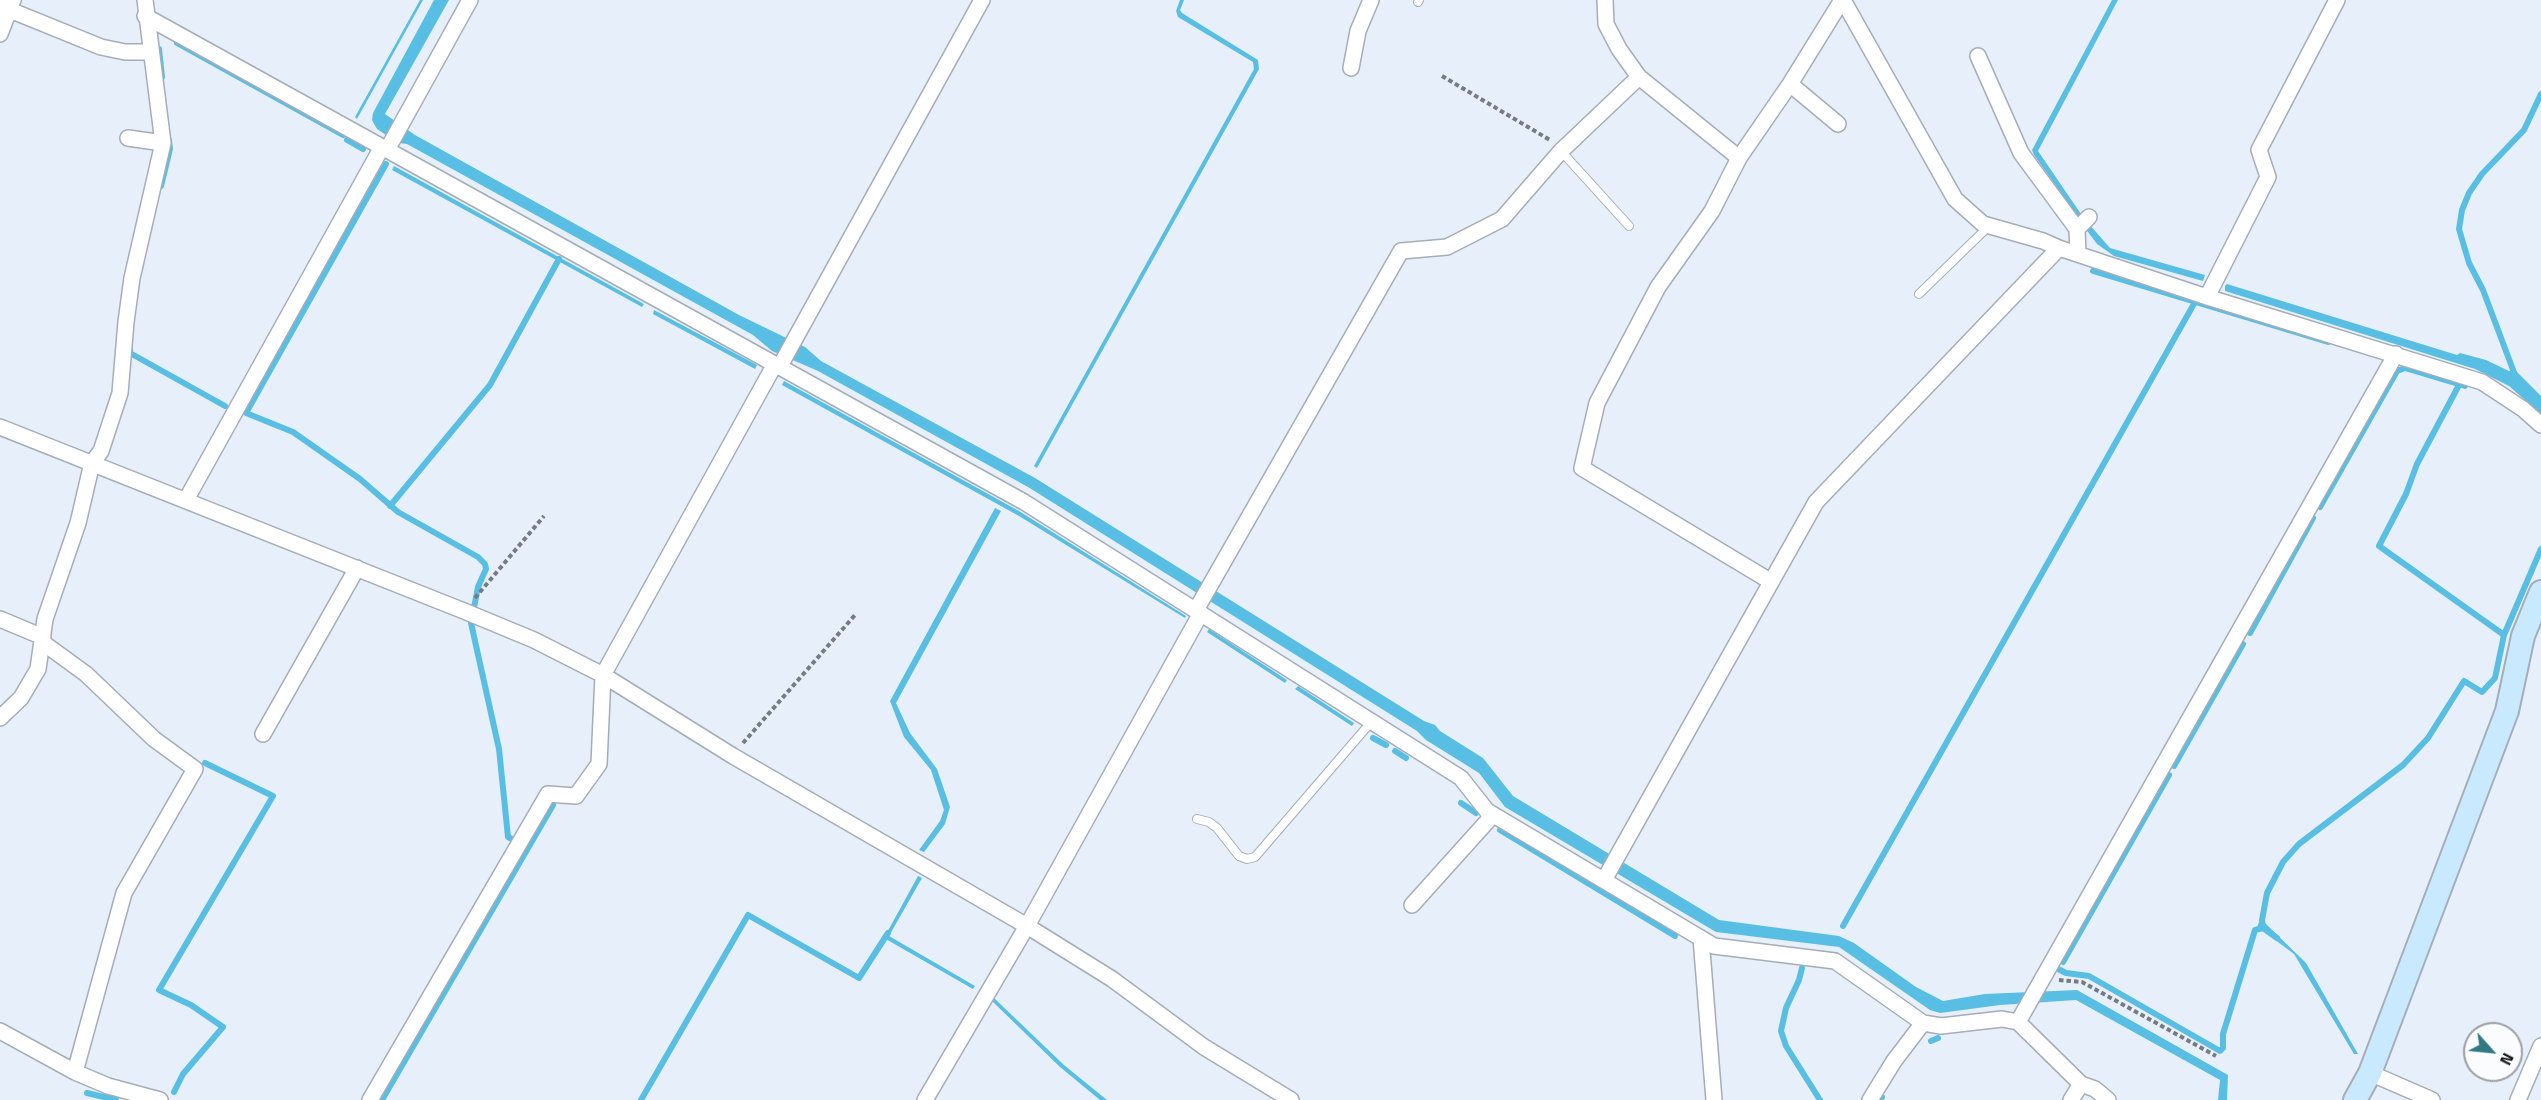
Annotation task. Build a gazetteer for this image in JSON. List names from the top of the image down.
{
  "north": "bottom right"
}
